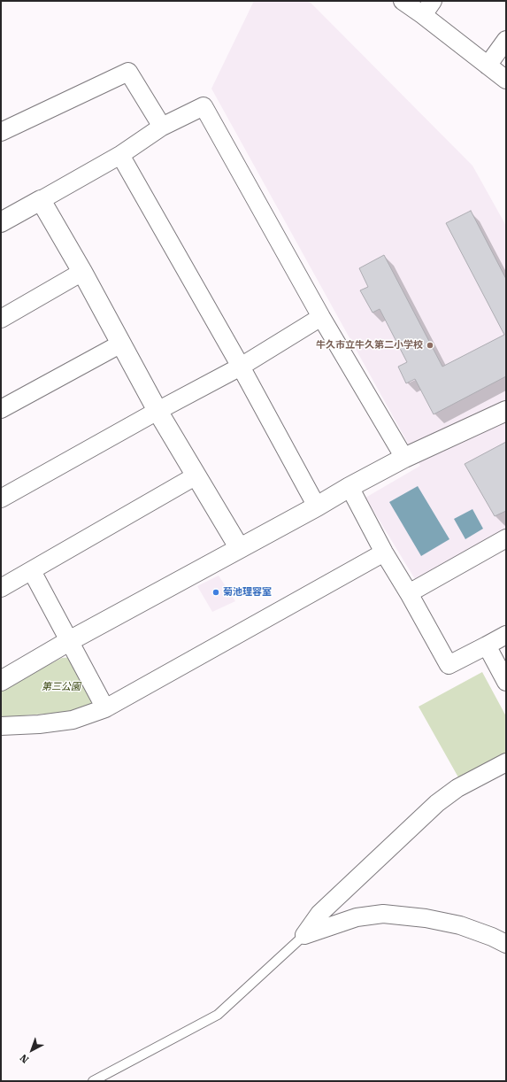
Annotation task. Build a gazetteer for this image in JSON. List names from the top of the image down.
{
  "parks": ["第三公園"],
  "places": ["牛久市立牛久第二小学校", "菊池理容室"],
  "north": "bottom left"
}
